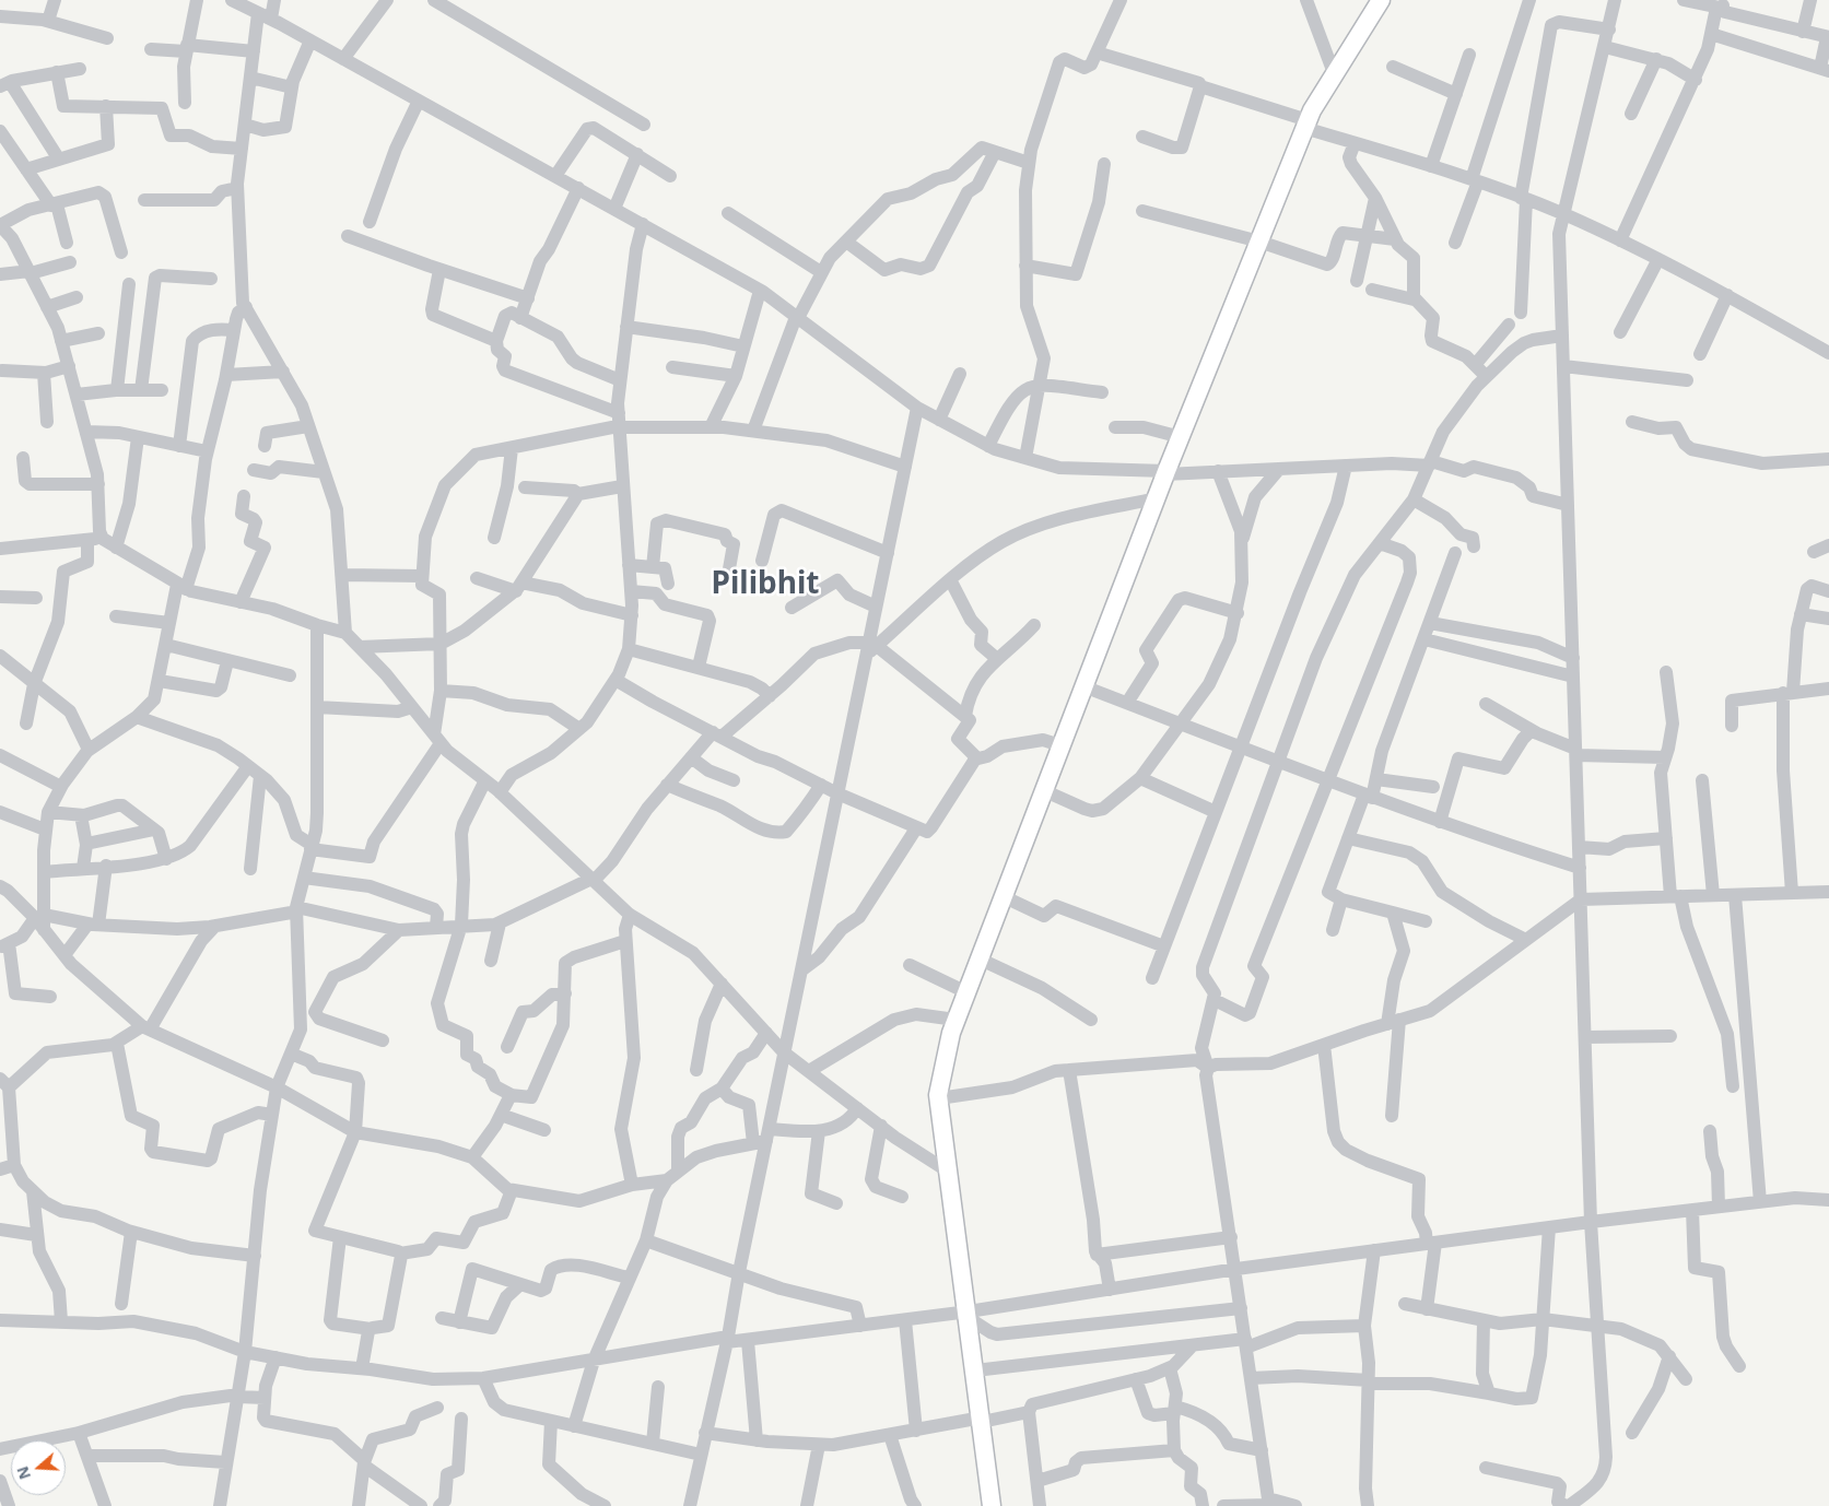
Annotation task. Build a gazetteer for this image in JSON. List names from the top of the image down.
{
  "districts": ["Pilibhit"],
  "north": "left"
}
